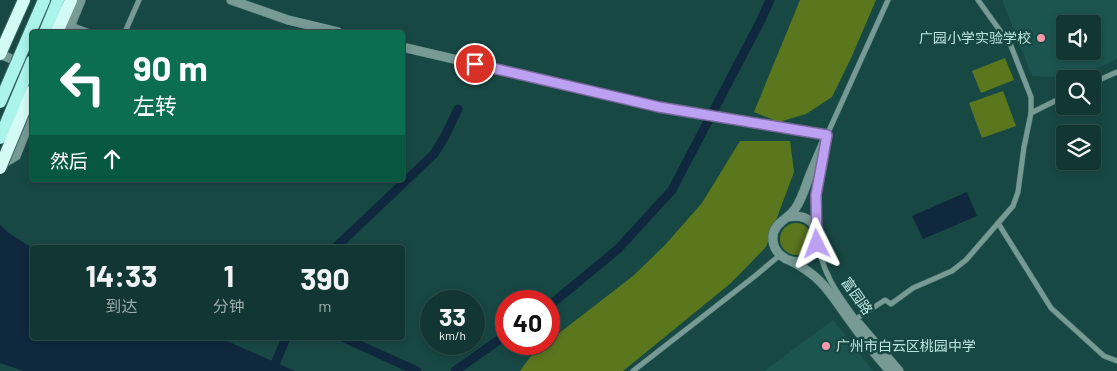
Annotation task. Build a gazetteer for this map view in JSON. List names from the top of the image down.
{
  "streets": {
    "street": ["富园路"]
  },
  "places": ["广园小学实验学校", "广州市白云区桃园中学"],
  "page": {
    "turn": ["90 m", "左转"],
    "then": "然后",
    "eta": [
      "14:33",
      "到达",
      "1",
      "分钟",
      "390",
      "m"
    ],
    "speed": "33 km/h",
    "limit": "40"
  }
}
